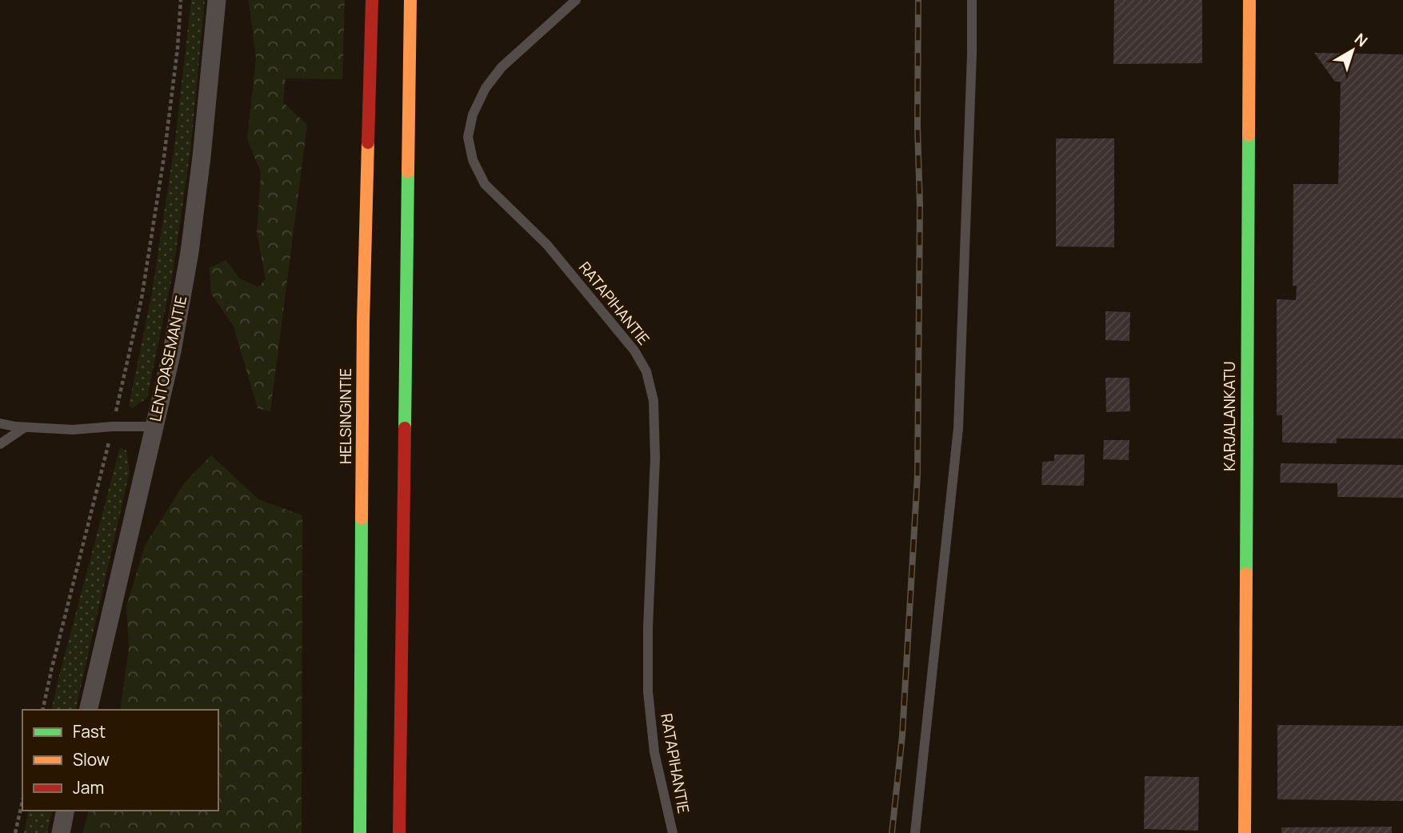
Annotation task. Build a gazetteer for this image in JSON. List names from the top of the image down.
{
  "streets": {
    "main road": ["HELSINGINTIE", "KARJALANKATU"],
    "street": ["LENTOASEMANTIE"],
    "lane": ["RATAPIHANTIE"]
  },
  "legend": ["Fast", "Slow", "Jam"],
  "north": "top right"
}
